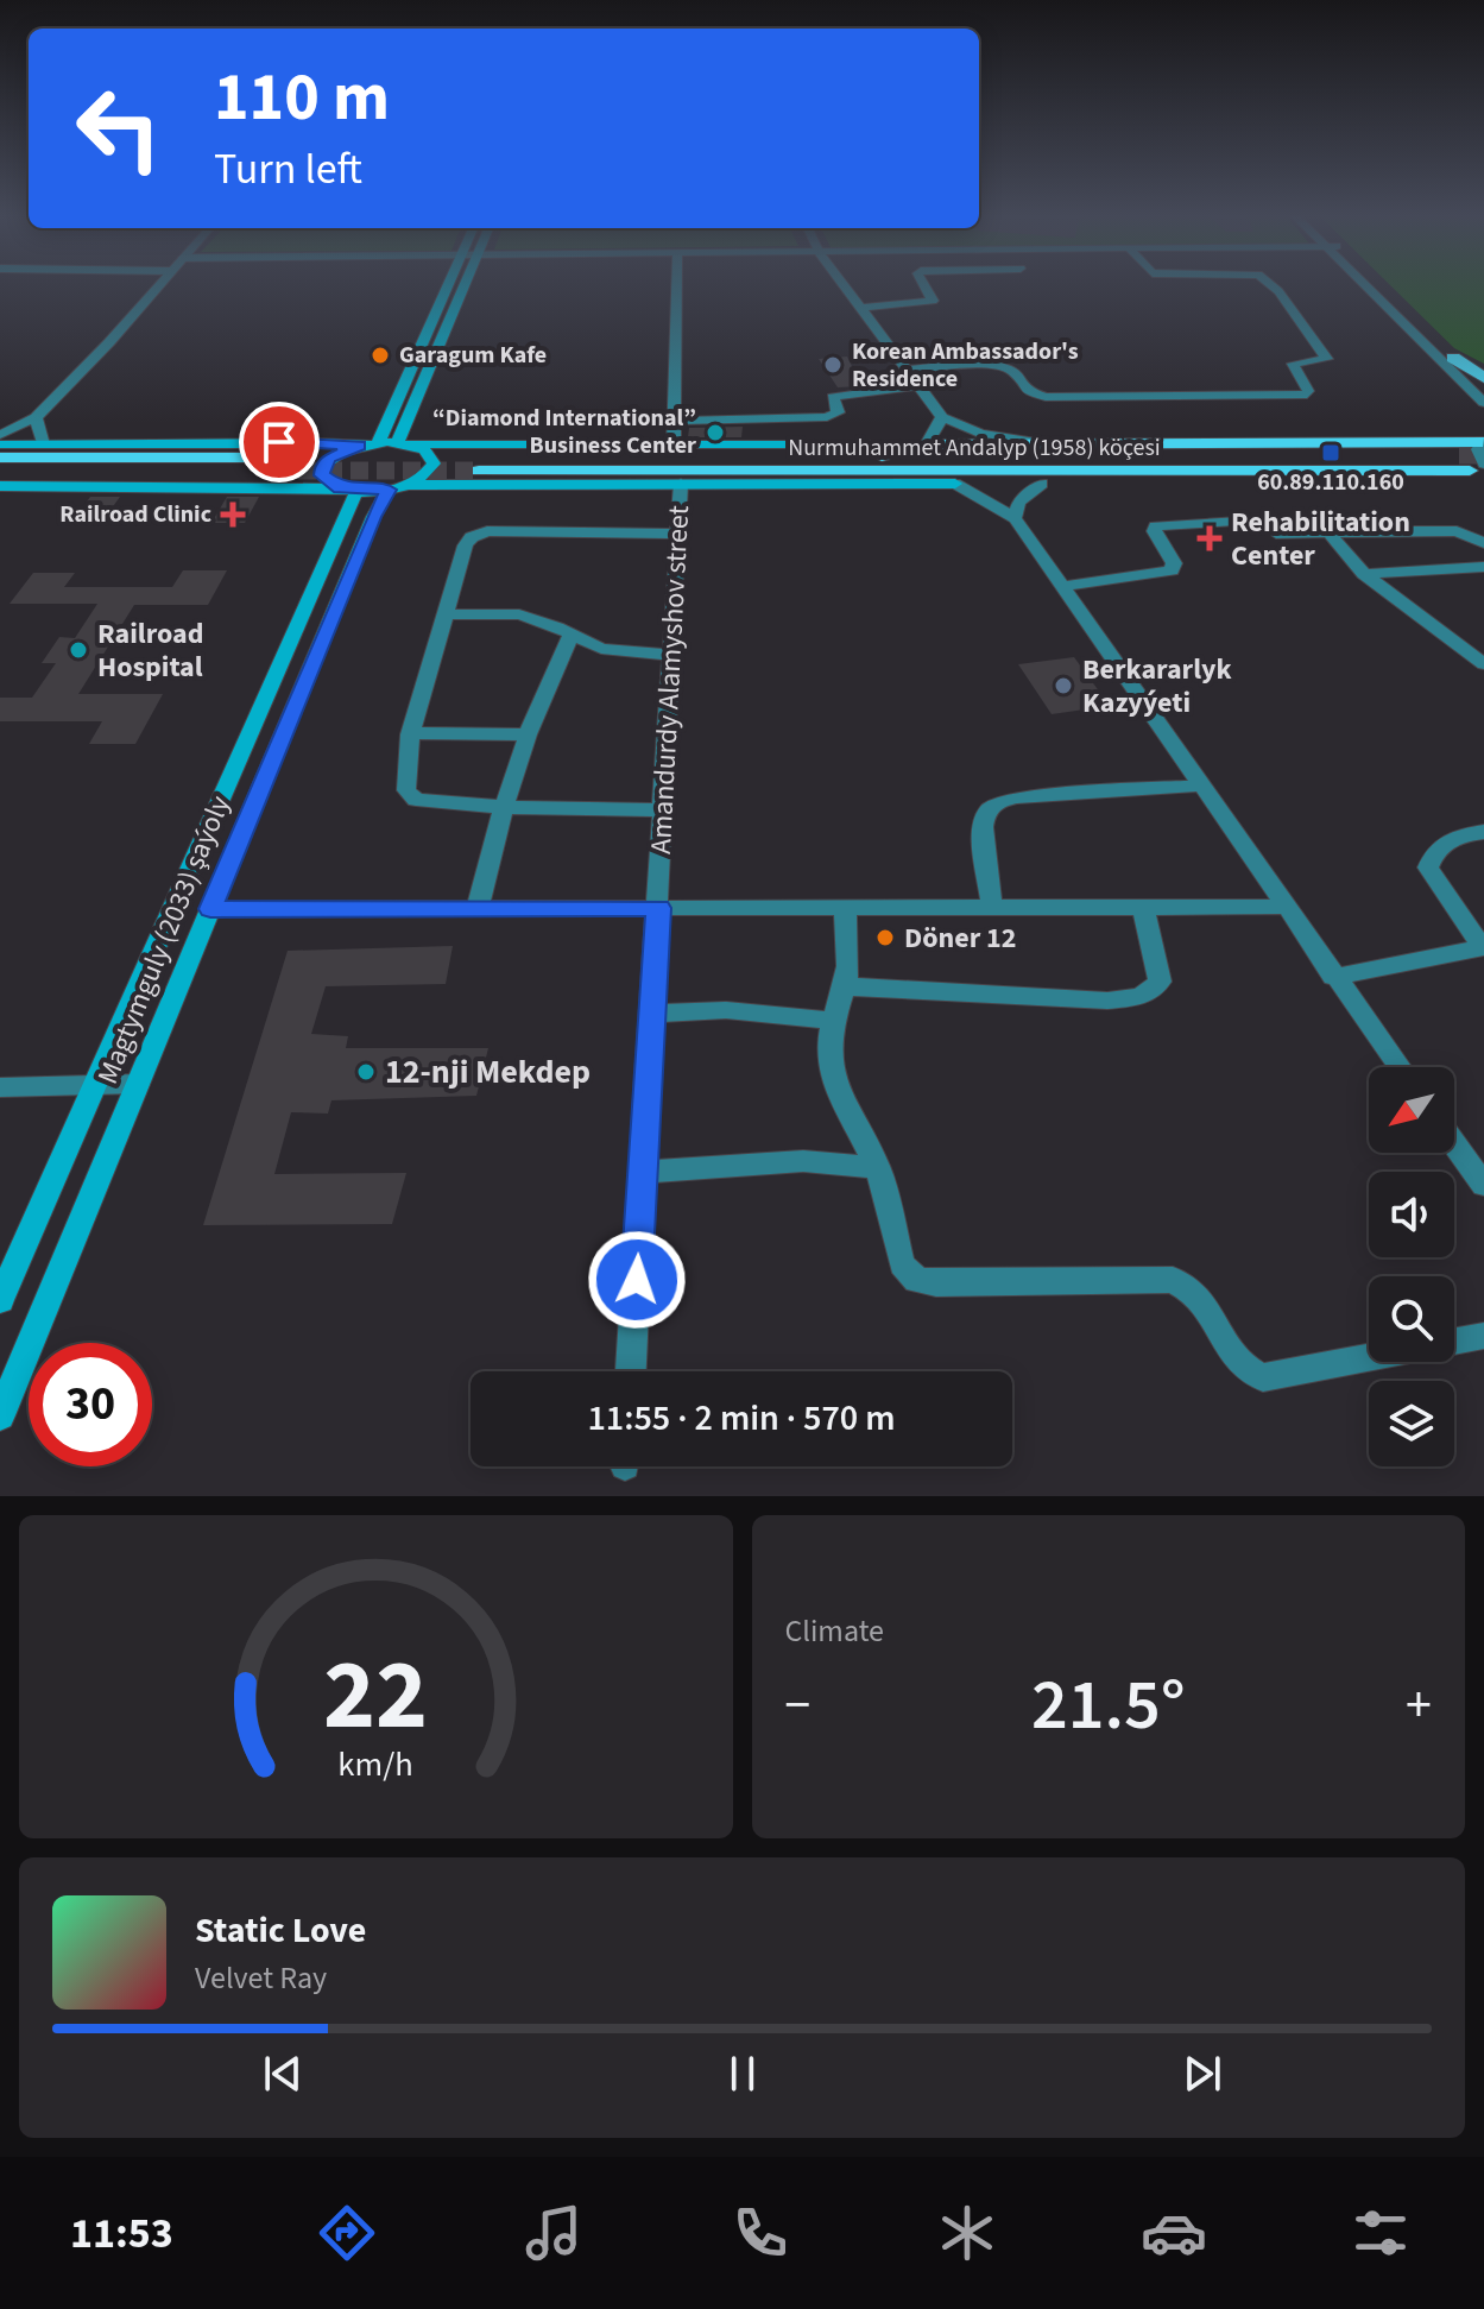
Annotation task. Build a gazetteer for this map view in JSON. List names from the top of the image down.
{
  "streets": {
    "main road": ["Nurmuhammet Andalyp (1958) köçesi", "Magtymguly (2033) şaýoly"],
    "street": ["Amandurdy Alamyshov street"]
  },
  "places": {
    "other": [
      "Garagum Kafe",
      "Korean Ambassador's Residence",
      "“Diamond International” Business Center",
      "Railroad Hospital",
      "Berkararlyk Kazyýeti",
      "Döner 12",
      "12-nji Mekdep"
    ],
    "transit": ["60.89.110.160"],
    "health": ["Railroad Clinic", "Rehabilitation Center"]
  },
  "north": "bottom left",
  "page": {
    "turn": ["110 m", "Turn left"],
    "limit": "30",
    "trip": "11:55 · 2 min · 570 m",
    "tile": "Climate",
    "heat": ["−", "21.5°", "+"],
    "song": ["Static Love", "Velvet Ray"],
    "tabs": "11:53",
    "gauge": ["22", "km/h"]
  }
}
